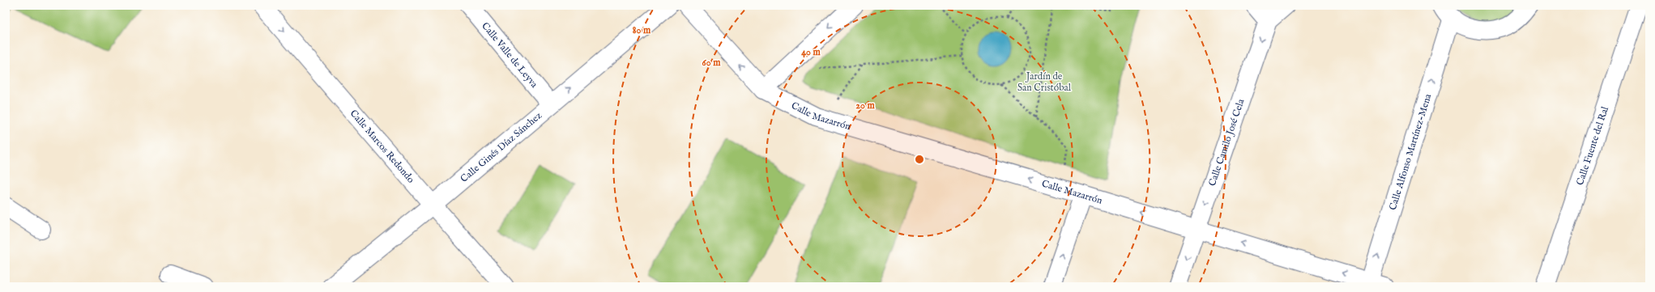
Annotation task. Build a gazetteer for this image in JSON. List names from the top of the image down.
{
  "streets": {
    "street": [
      "Calle Valle de Leyva",
      "Calle Mazarrón",
      "Calle Camilo José Cela",
      "Calle Fuente del Ral",
      "Calle Marcos Redondo",
      "Calle Ginés Díaz Sánchez",
      "Calle Alfonso Martínez-Mena"
    ]
  },
  "crossings": [
    ["Calle Valle de Leyva", "Calle Ginés Díaz Sánchez"],
    ["Calle Mazarrón", "Calle Camilo José Cela"],
    ["Calle Mazarrón", "Calle Alfonso Martínez-Mena"],
    ["Calle Marcos Redondo", "Calle Ginés Díaz Sánchez"]
  ],
  "one_way": [
    "Calle Mazarrón",
    "Calle Camilo José Cela",
    "Calle Marcos Redondo",
    "Calle Alfonso Martínez-Mena"
  ],
  "parks": ["Jardín de San Cristóbal"],
  "rings": [
    "80 m",
    "40 m",
    "60 m",
    "20 m"
  ]
}
